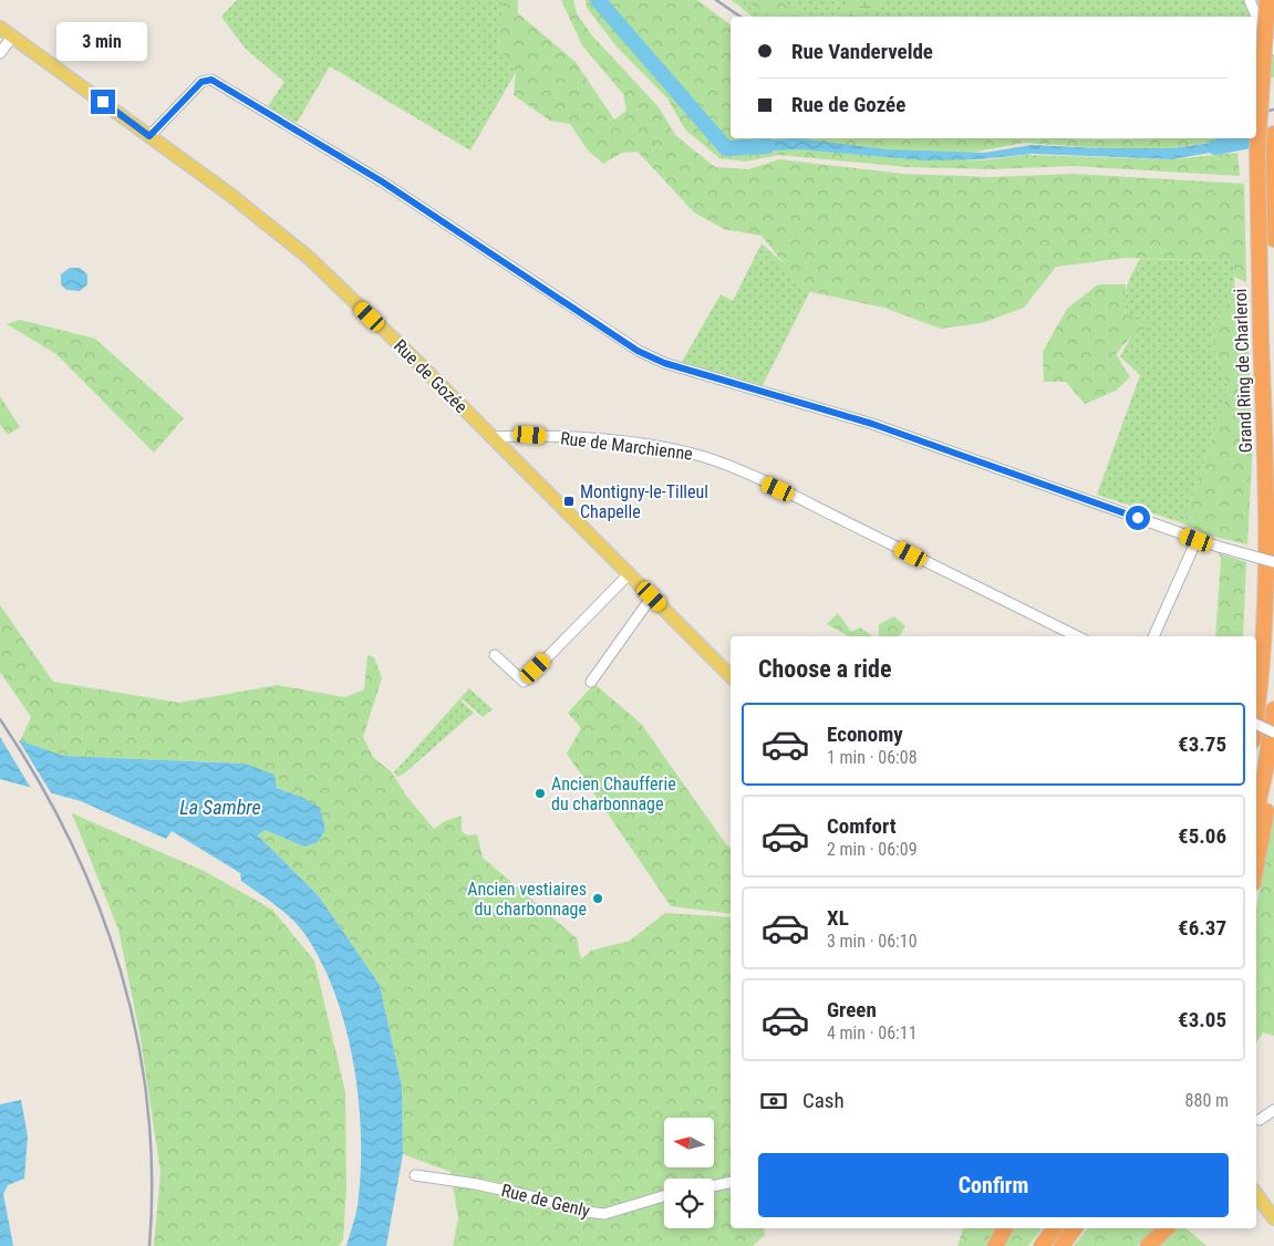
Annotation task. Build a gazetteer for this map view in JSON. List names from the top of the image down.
{
  "streets": {
    "highway": ["Grand Ring de Charleroi"],
    "main road": ["Rue de Gozée"],
    "street": ["Rue de Marchienne", "Rue de Genly"]
  },
  "crossings": [
    ["Rue de Gozée", "Rue de Marchienne"]
  ],
  "water": ["La Sambre"],
  "places": {
    "transit": ["Montigny-le-Tilleul Chapelle"],
    "other": ["Ancien Chaufferie du charbonnage", "Ancien vestiaires du charbonnage"]
  },
  "north": "left",
  "page": {
    "banner": ["Rue Vandervelde", "Rue de Gozée"],
    "bubble": "3 min",
    "heading": "Choose a ride",
    "list": [
      {
        "name": "Economy",
        "note": "1 min · 06:08",
        "value": "€3.75"
      },
      {
        "name": "Comfort",
        "note": "2 min · 06:09",
        "value": "€5.06"
      },
      {
        "name": "XL",
        "note": "3 min · 06:10",
        "value": "€6.37"
      },
      {
        "name": "Green",
        "note": "4 min · 06:11",
        "value": "€3.05"
      }
    ],
    "pay": ["Cash", "880 m"],
    "buttons": "Confirm"
  }
}
